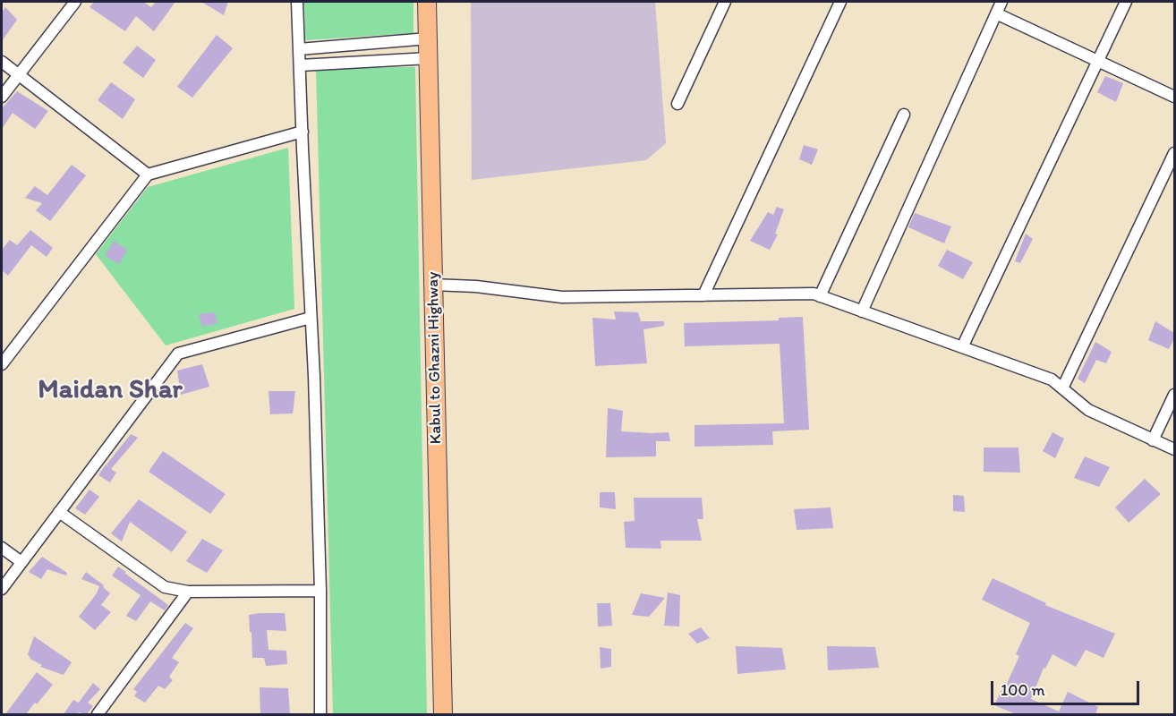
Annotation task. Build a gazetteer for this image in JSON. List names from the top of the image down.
{
  "streets": {
    "highway": ["Kabul to Ghazni Highway"]
  },
  "districts": ["Maidan Shar"],
  "scale_bar": "100 m"
}
